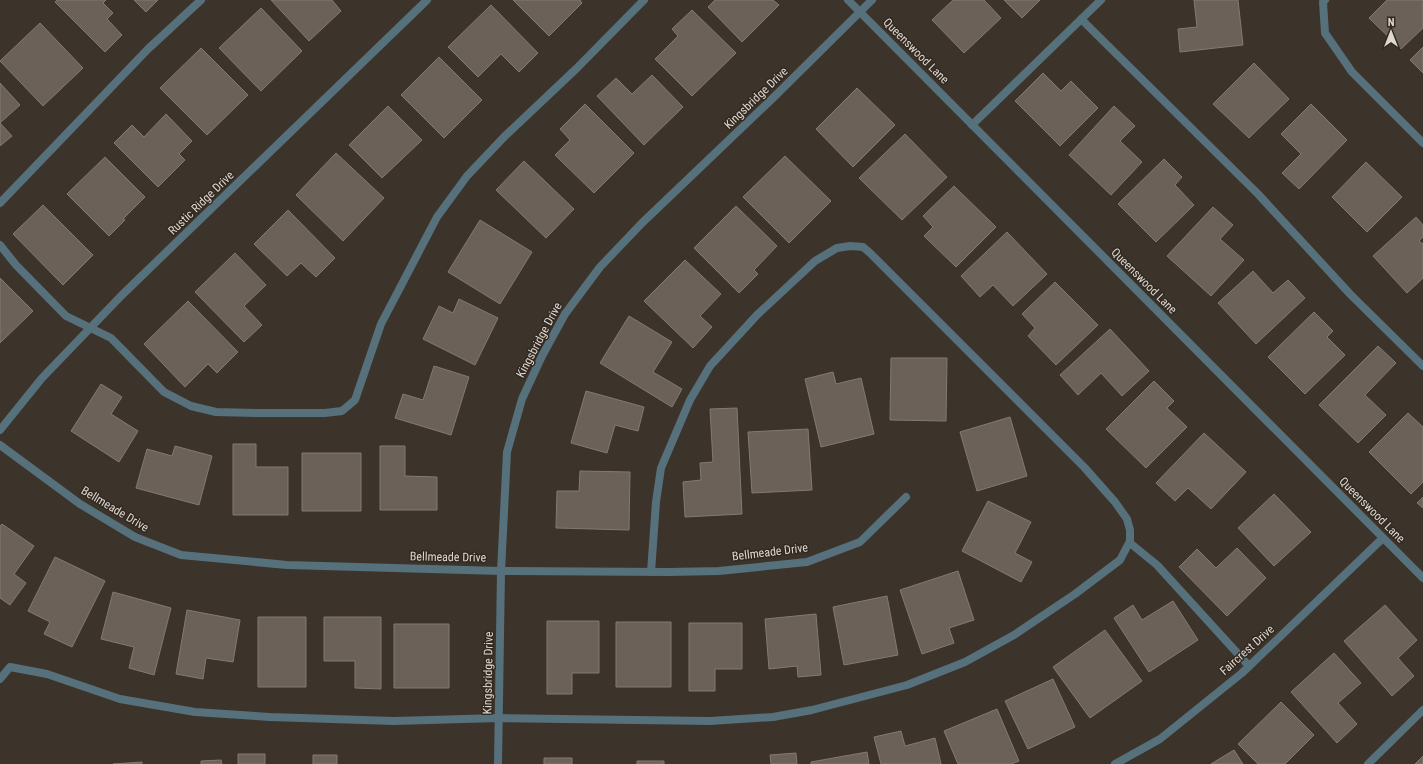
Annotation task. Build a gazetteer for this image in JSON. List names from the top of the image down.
{
  "streets": {
    "street": [
      "Queenswood Lane",
      "Kingsbridge Drive",
      "Rustic Ridge Drive",
      "Bellmeade Drive",
      "Faircrest Drive"
    ]
  },
  "crossings": [
    ["Queenswood Lane", "Kingsbridge Drive"],
    ["Queenswood Lane", "Faircrest Drive"],
    ["Kingsbridge Drive", "Bellmeade Drive"]
  ],
  "north": "top"
}
